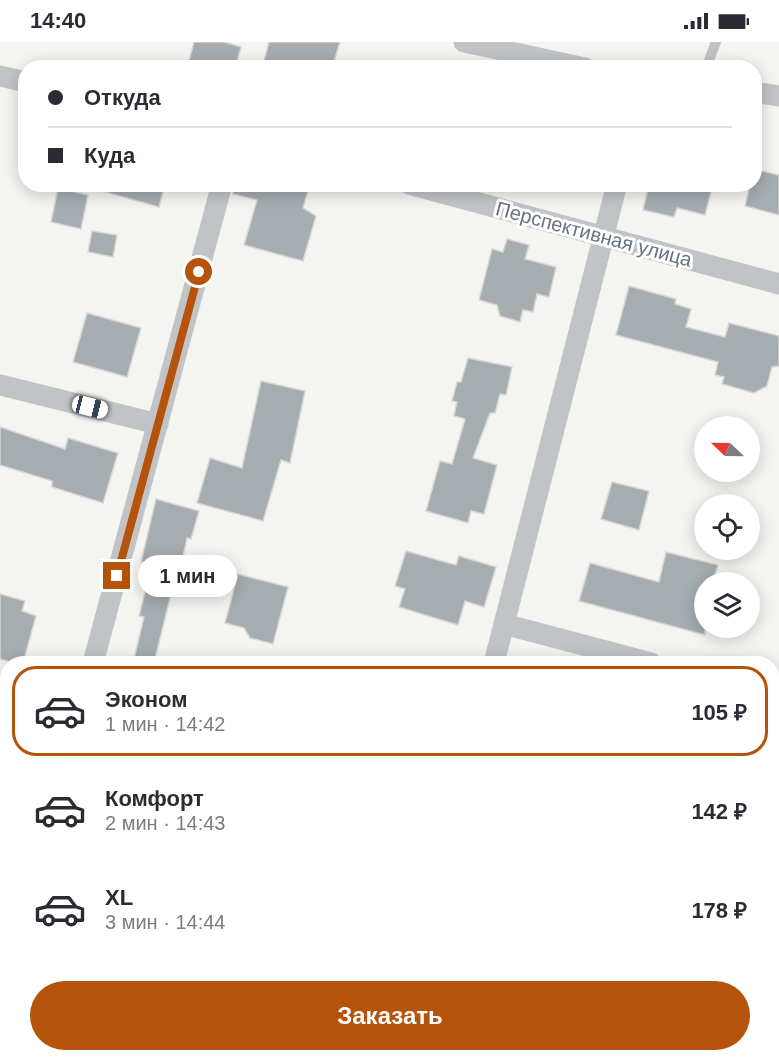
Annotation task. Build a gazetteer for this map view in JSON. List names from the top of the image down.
{
  "streets": {
    "street": ["Перспективная улица"]
  },
  "north": "left",
  "page": {
    "status": "14:40",
    "banner": ["Откуда", "Куда"],
    "bubble": "1 мин",
    "list": [
      {
        "name": "Эконом",
        "note": "1 мин · 14:42",
        "value": "105 ₽"
      },
      {
        "name": "Комфорт",
        "note": "2 мин · 14:43",
        "value": "142 ₽"
      },
      {
        "name": "XL",
        "note": "3 мин · 14:44",
        "value": "178 ₽"
      }
    ],
    "buttons": "Заказать"
  }
}
